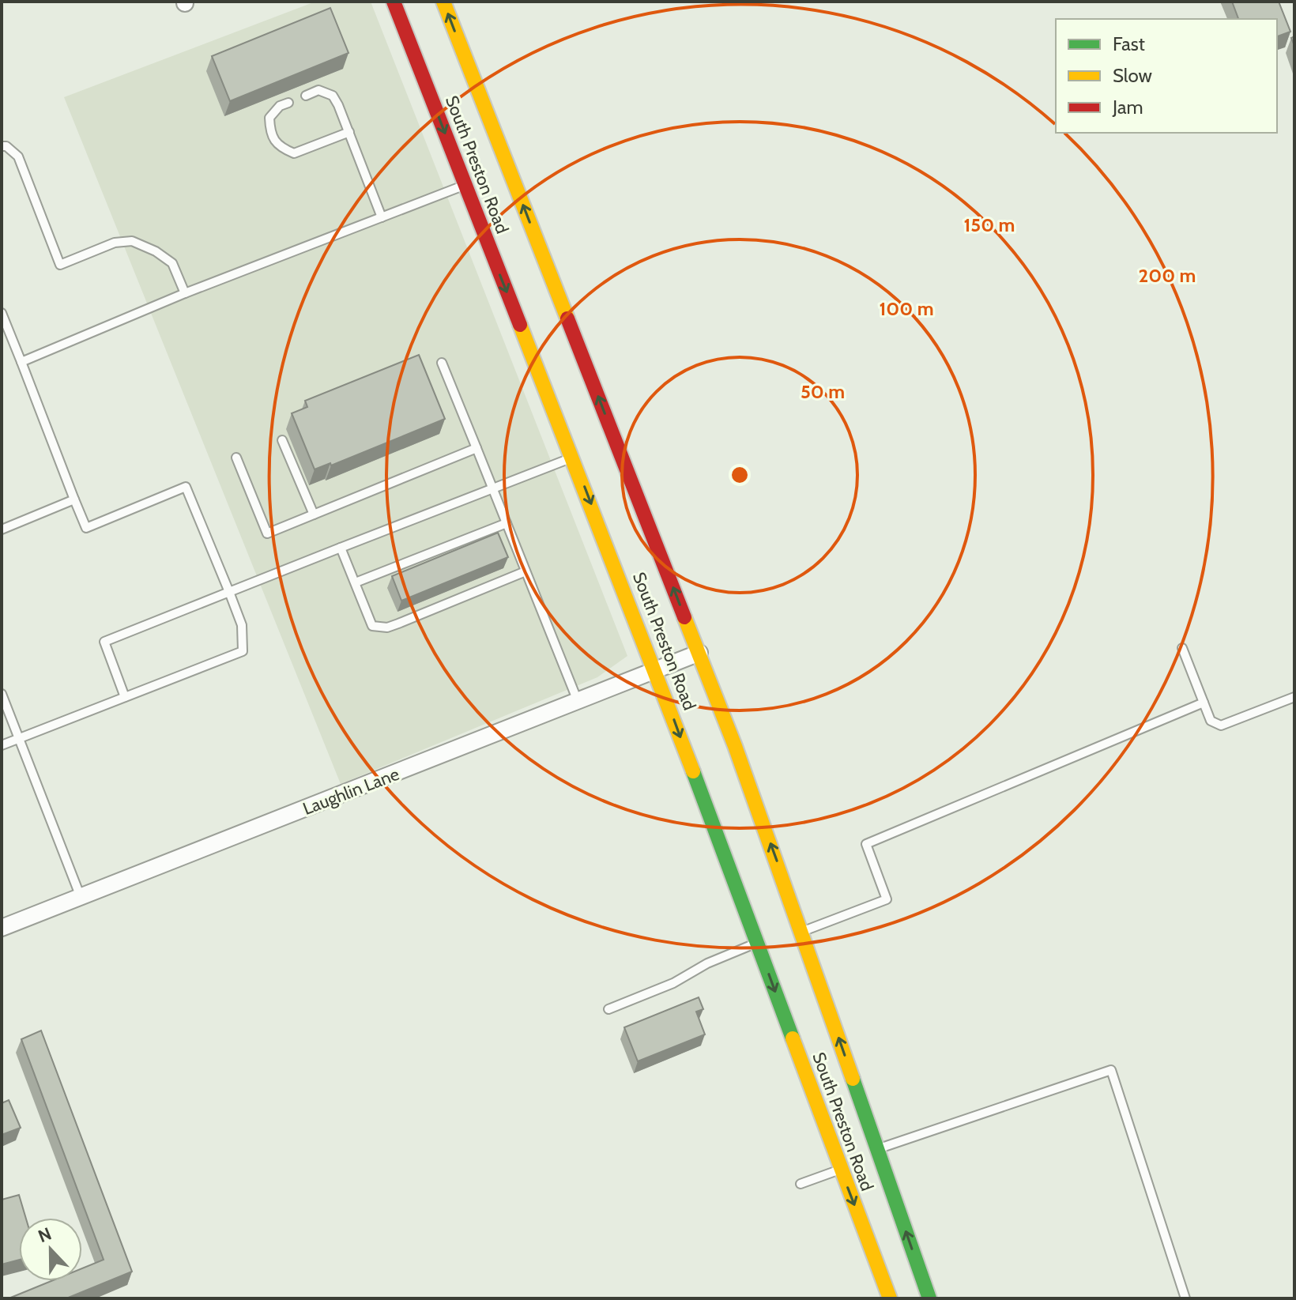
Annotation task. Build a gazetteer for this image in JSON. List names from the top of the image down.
{
  "streets": {
    "main road": ["South Preston Road"],
    "street": ["Laughlin Lane"]
  },
  "crossings": [
    ["South Preston Road", "Laughlin Lane"]
  ],
  "legend": ["Fast", "Slow", "Jam"],
  "north": "top",
  "rings": [
    "150 m",
    "200 m",
    "100 m",
    "50 m"
  ]
}
